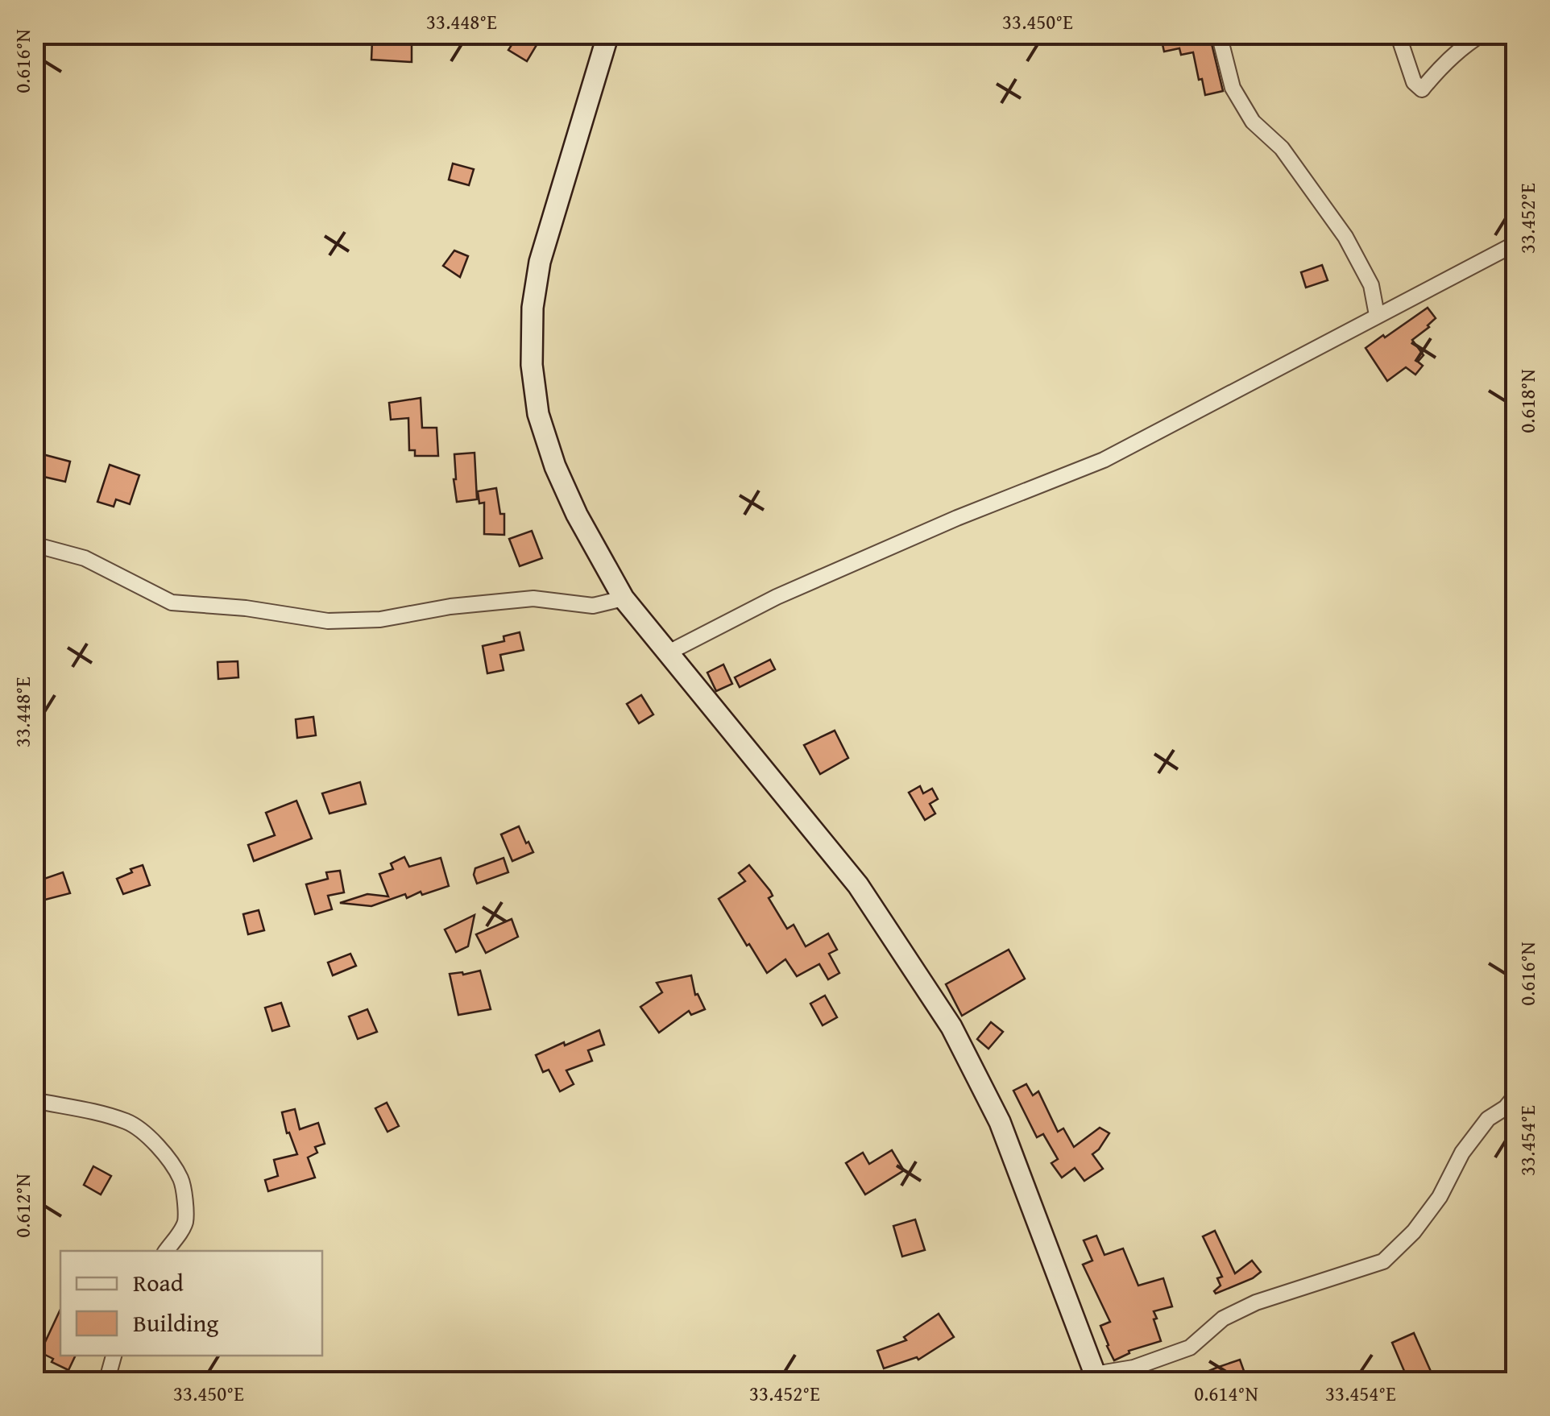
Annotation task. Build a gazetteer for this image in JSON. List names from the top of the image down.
{
  "legend": ["Road", "Building"],
  "coordinates": [
    "33.448°E",
    "33.450°E",
    "0.616°N",
    "33.452°E",
    "0.618°N",
    "33.454°E",
    "0.612°N",
    "0.614°N"
  ]
}
